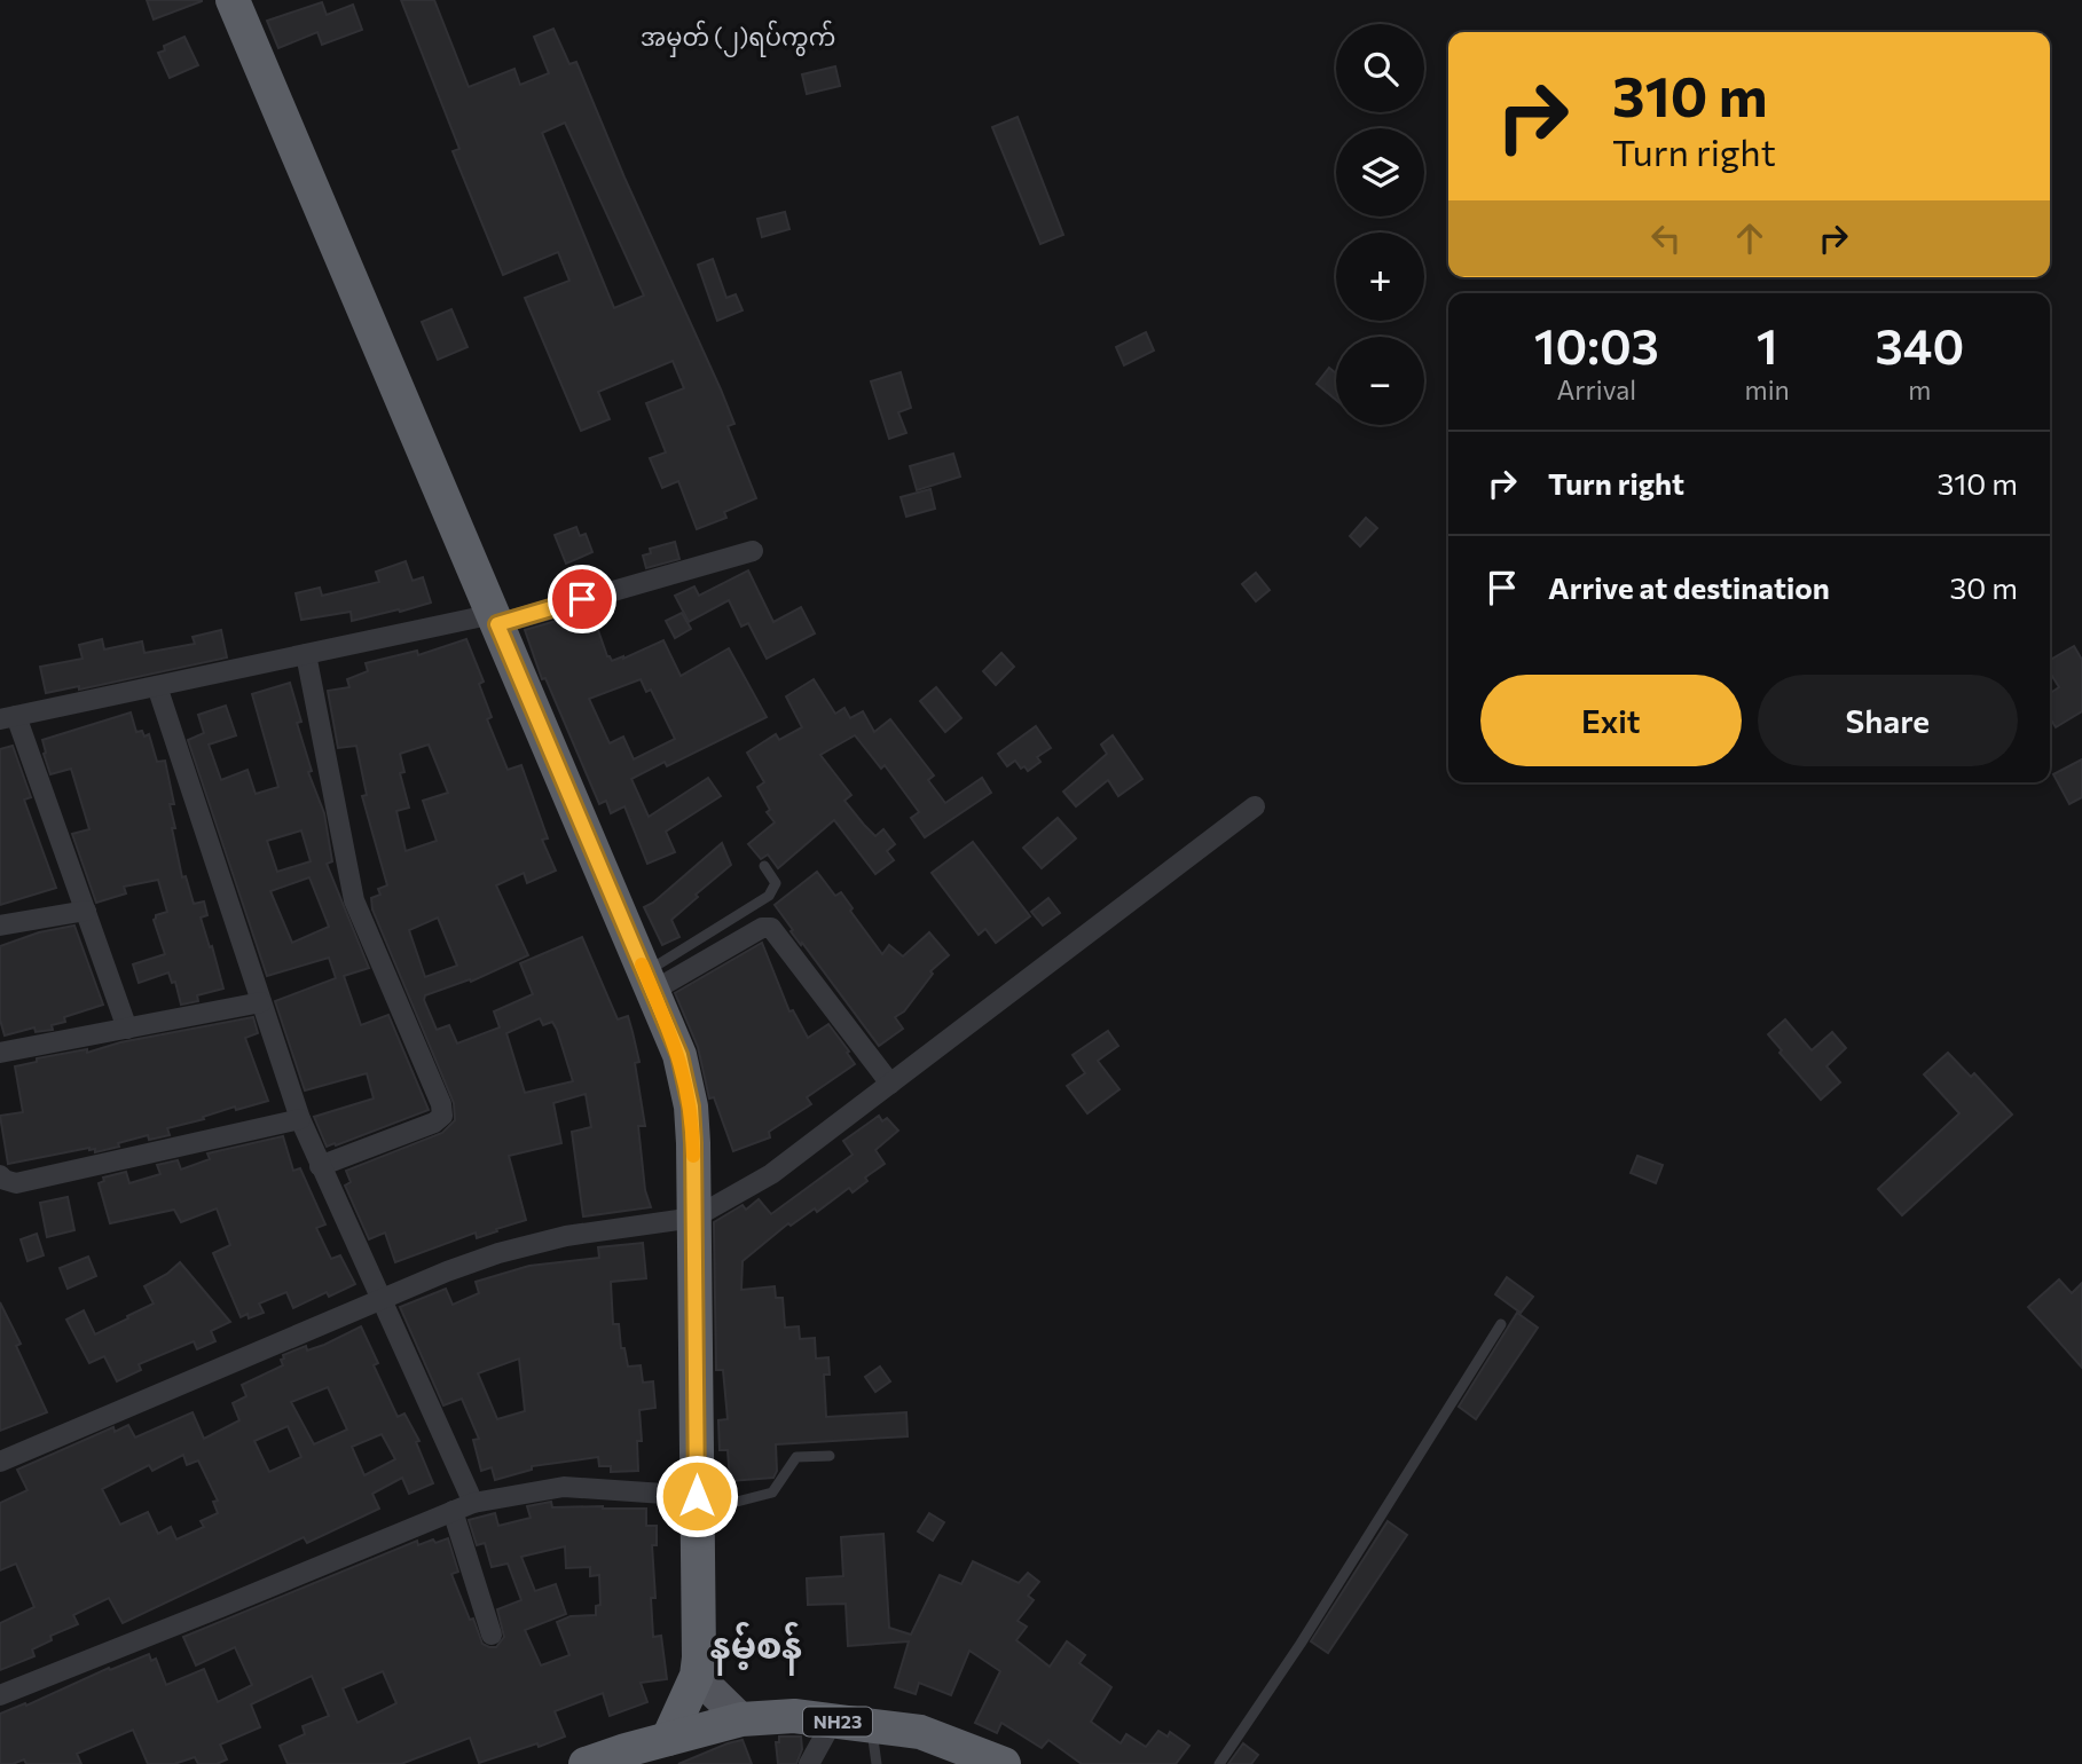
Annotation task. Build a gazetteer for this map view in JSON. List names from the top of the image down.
{
  "streets": {
    "highway": ["NH23"]
  },
  "districts": ["အမှတ် (၂)ရပ်ကွက်", "နမ့်စန်"],
  "page": {
    "map_buttons": ["+", "−"],
    "turn": ["310 m", "Turn right"],
    "eta": [
      "10:03",
      "Arrival",
      "1",
      "min",
      "340",
      "m"
    ],
    "list": [
      {
        "name": "Turn right",
        "value": "310 m"
      },
      {
        "name": "Arrive at destination",
        "value": "30 m"
      }
    ],
    "buttons": ["Exit", "Share"]
  }
}
